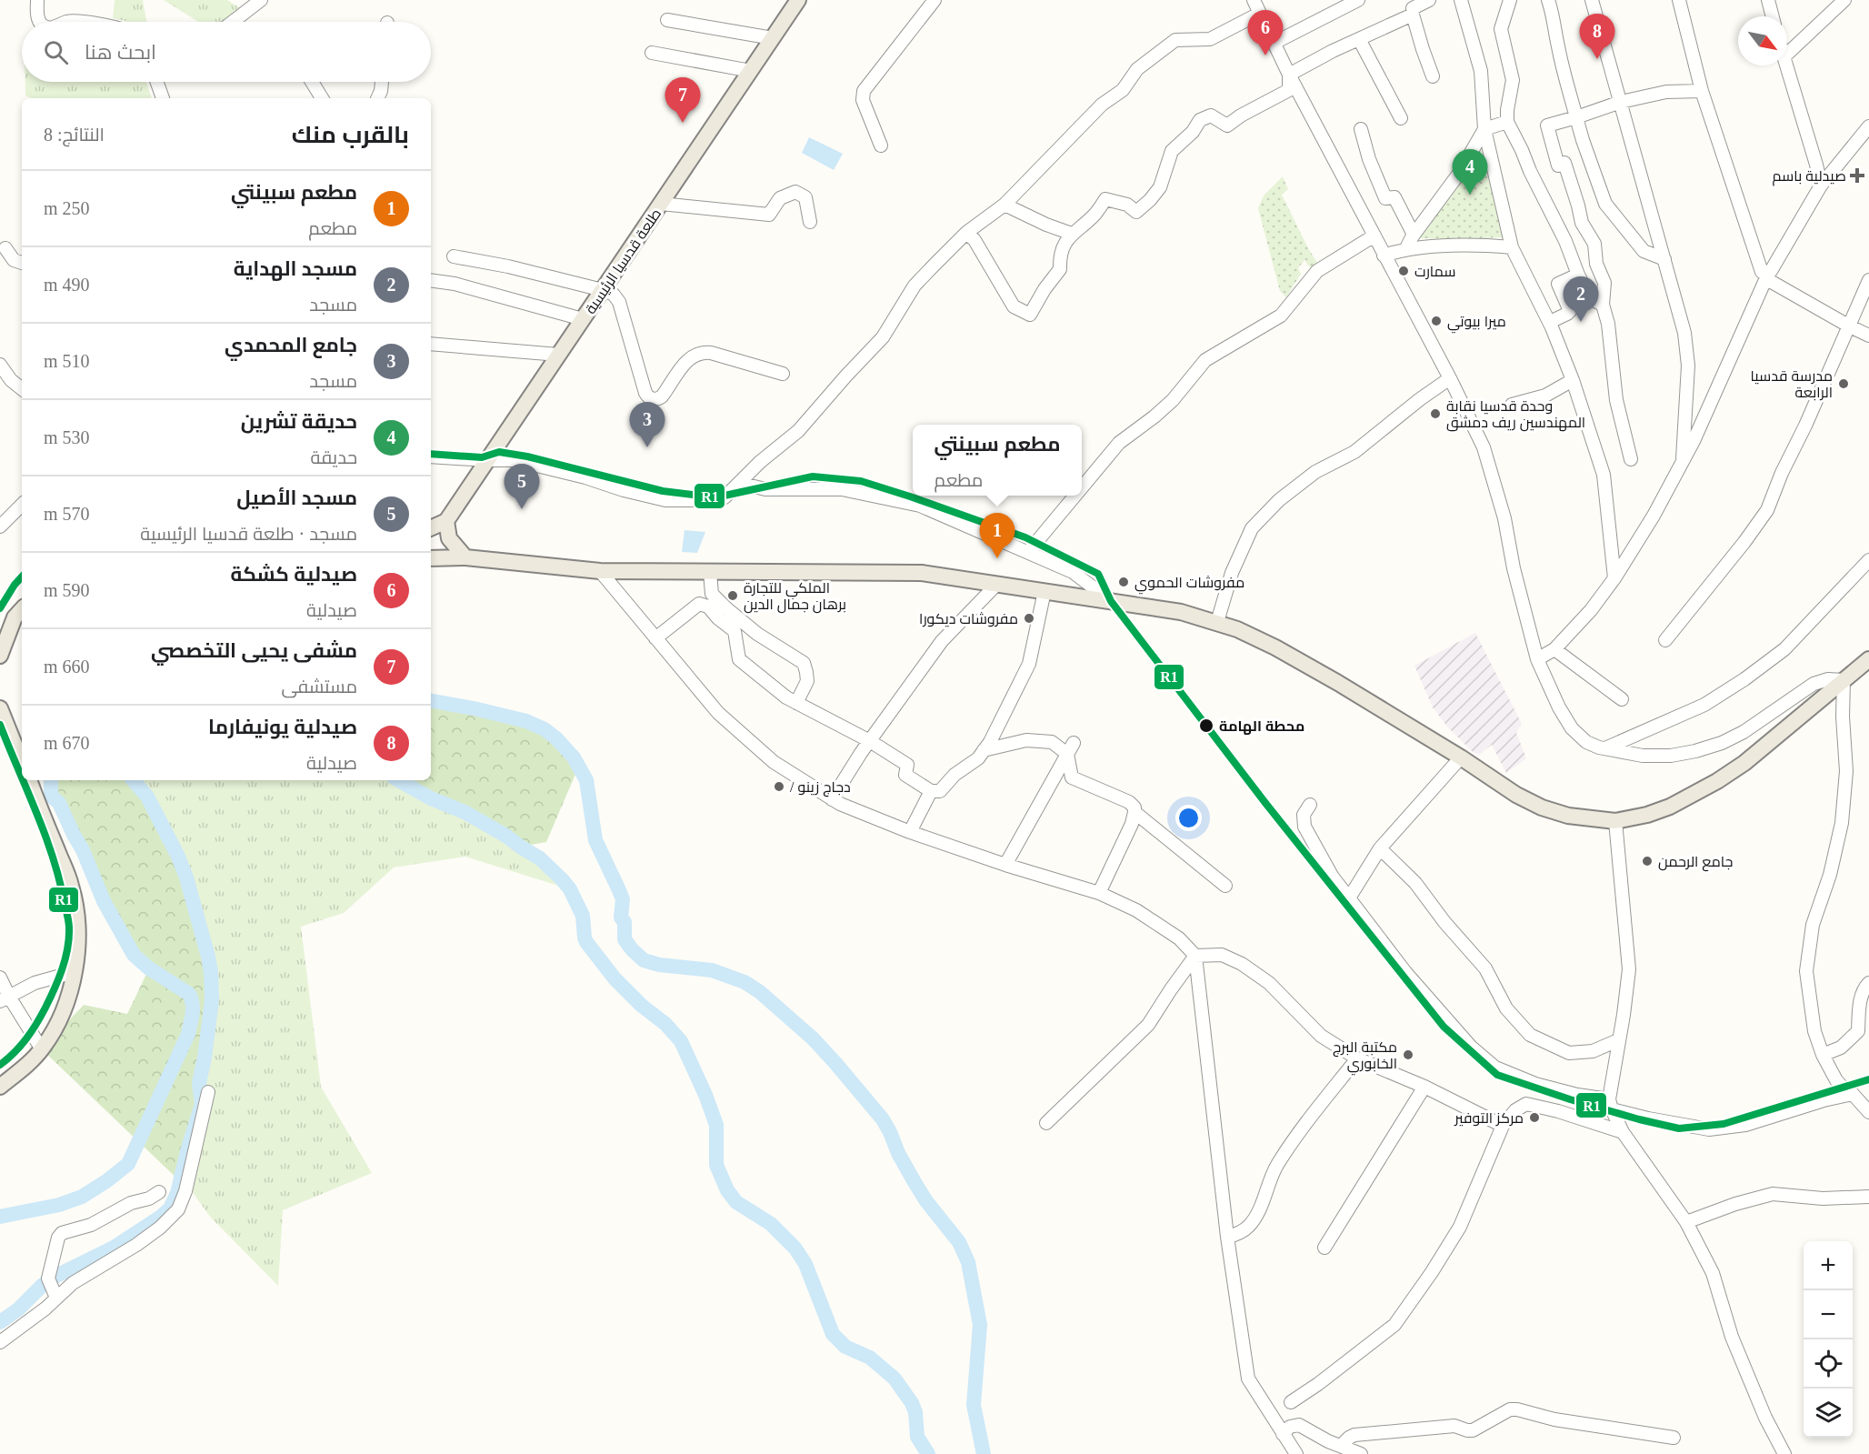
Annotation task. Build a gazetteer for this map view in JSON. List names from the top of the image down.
{
  "streets": {
    "main road": ["طلعة قدسيا الرئيسية"]
  },
  "places": {
    "health": ["صيدلية باسم"],
    "other": [
      "سمارت",
      "ميرا بيوتي",
      "مدرسة قدسيا الرابعة",
      "وحدة قدسيا نقابة المهندسين ريف دمشق",
      "مفروشات الحموي",
      "الملكي للتجارة برهان جمال الدين",
      "مفروشات ديكورا",
      "محطة الهامة",
      "/ دجاج زينو",
      "جامع الرحمن",
      "مكتبة البرج الخابوري",
      "مركز التوفير"
    ]
  },
  "lines": ["transit line R1"],
  "north": "bottom right",
  "page": {
    "pins": [
      "6",
      "8",
      "7",
      "4",
      "2",
      "3",
      "5",
      "1"
    ],
    "search": "ابحث هنا",
    "heading": ["بالقرب منك", "النتائج: 8"],
    "list": [
      {
        "mark": "1",
        "name": "مطعم سبينتي",
        "note": "مطعم",
        "value": "250 m"
      },
      {
        "mark": "2",
        "name": "مسجد الهداية",
        "note": "مسجد",
        "value": "490 m"
      },
      {
        "mark": "3",
        "name": "جامع المحمدي",
        "note": "مسجد",
        "value": "510 m"
      },
      {
        "mark": "4",
        "name": "حديقة تشرين",
        "note": "حديقة",
        "value": "530 m"
      },
      {
        "mark": "5",
        "name": "مسجد الأصيل",
        "note": "مسجد · طلعة قدسيا الرئيسية",
        "value": "570 m"
      },
      {
        "mark": "6",
        "name": "صيدلية كشكة",
        "note": "صيدلية",
        "value": "590 m"
      },
      {
        "mark": "7",
        "name": "مشفى يحيى التخصصي",
        "note": "مستشفى",
        "value": "660 m"
      },
      {
        "mark": "8",
        "name": "صيدلية يونيفارما",
        "note": "صيدلية",
        "value": "670 m"
      }
    ],
    "popup": ["مطعم سبينتي", "مطعم"],
    "map_buttons": ["+", "−"]
  }
}
